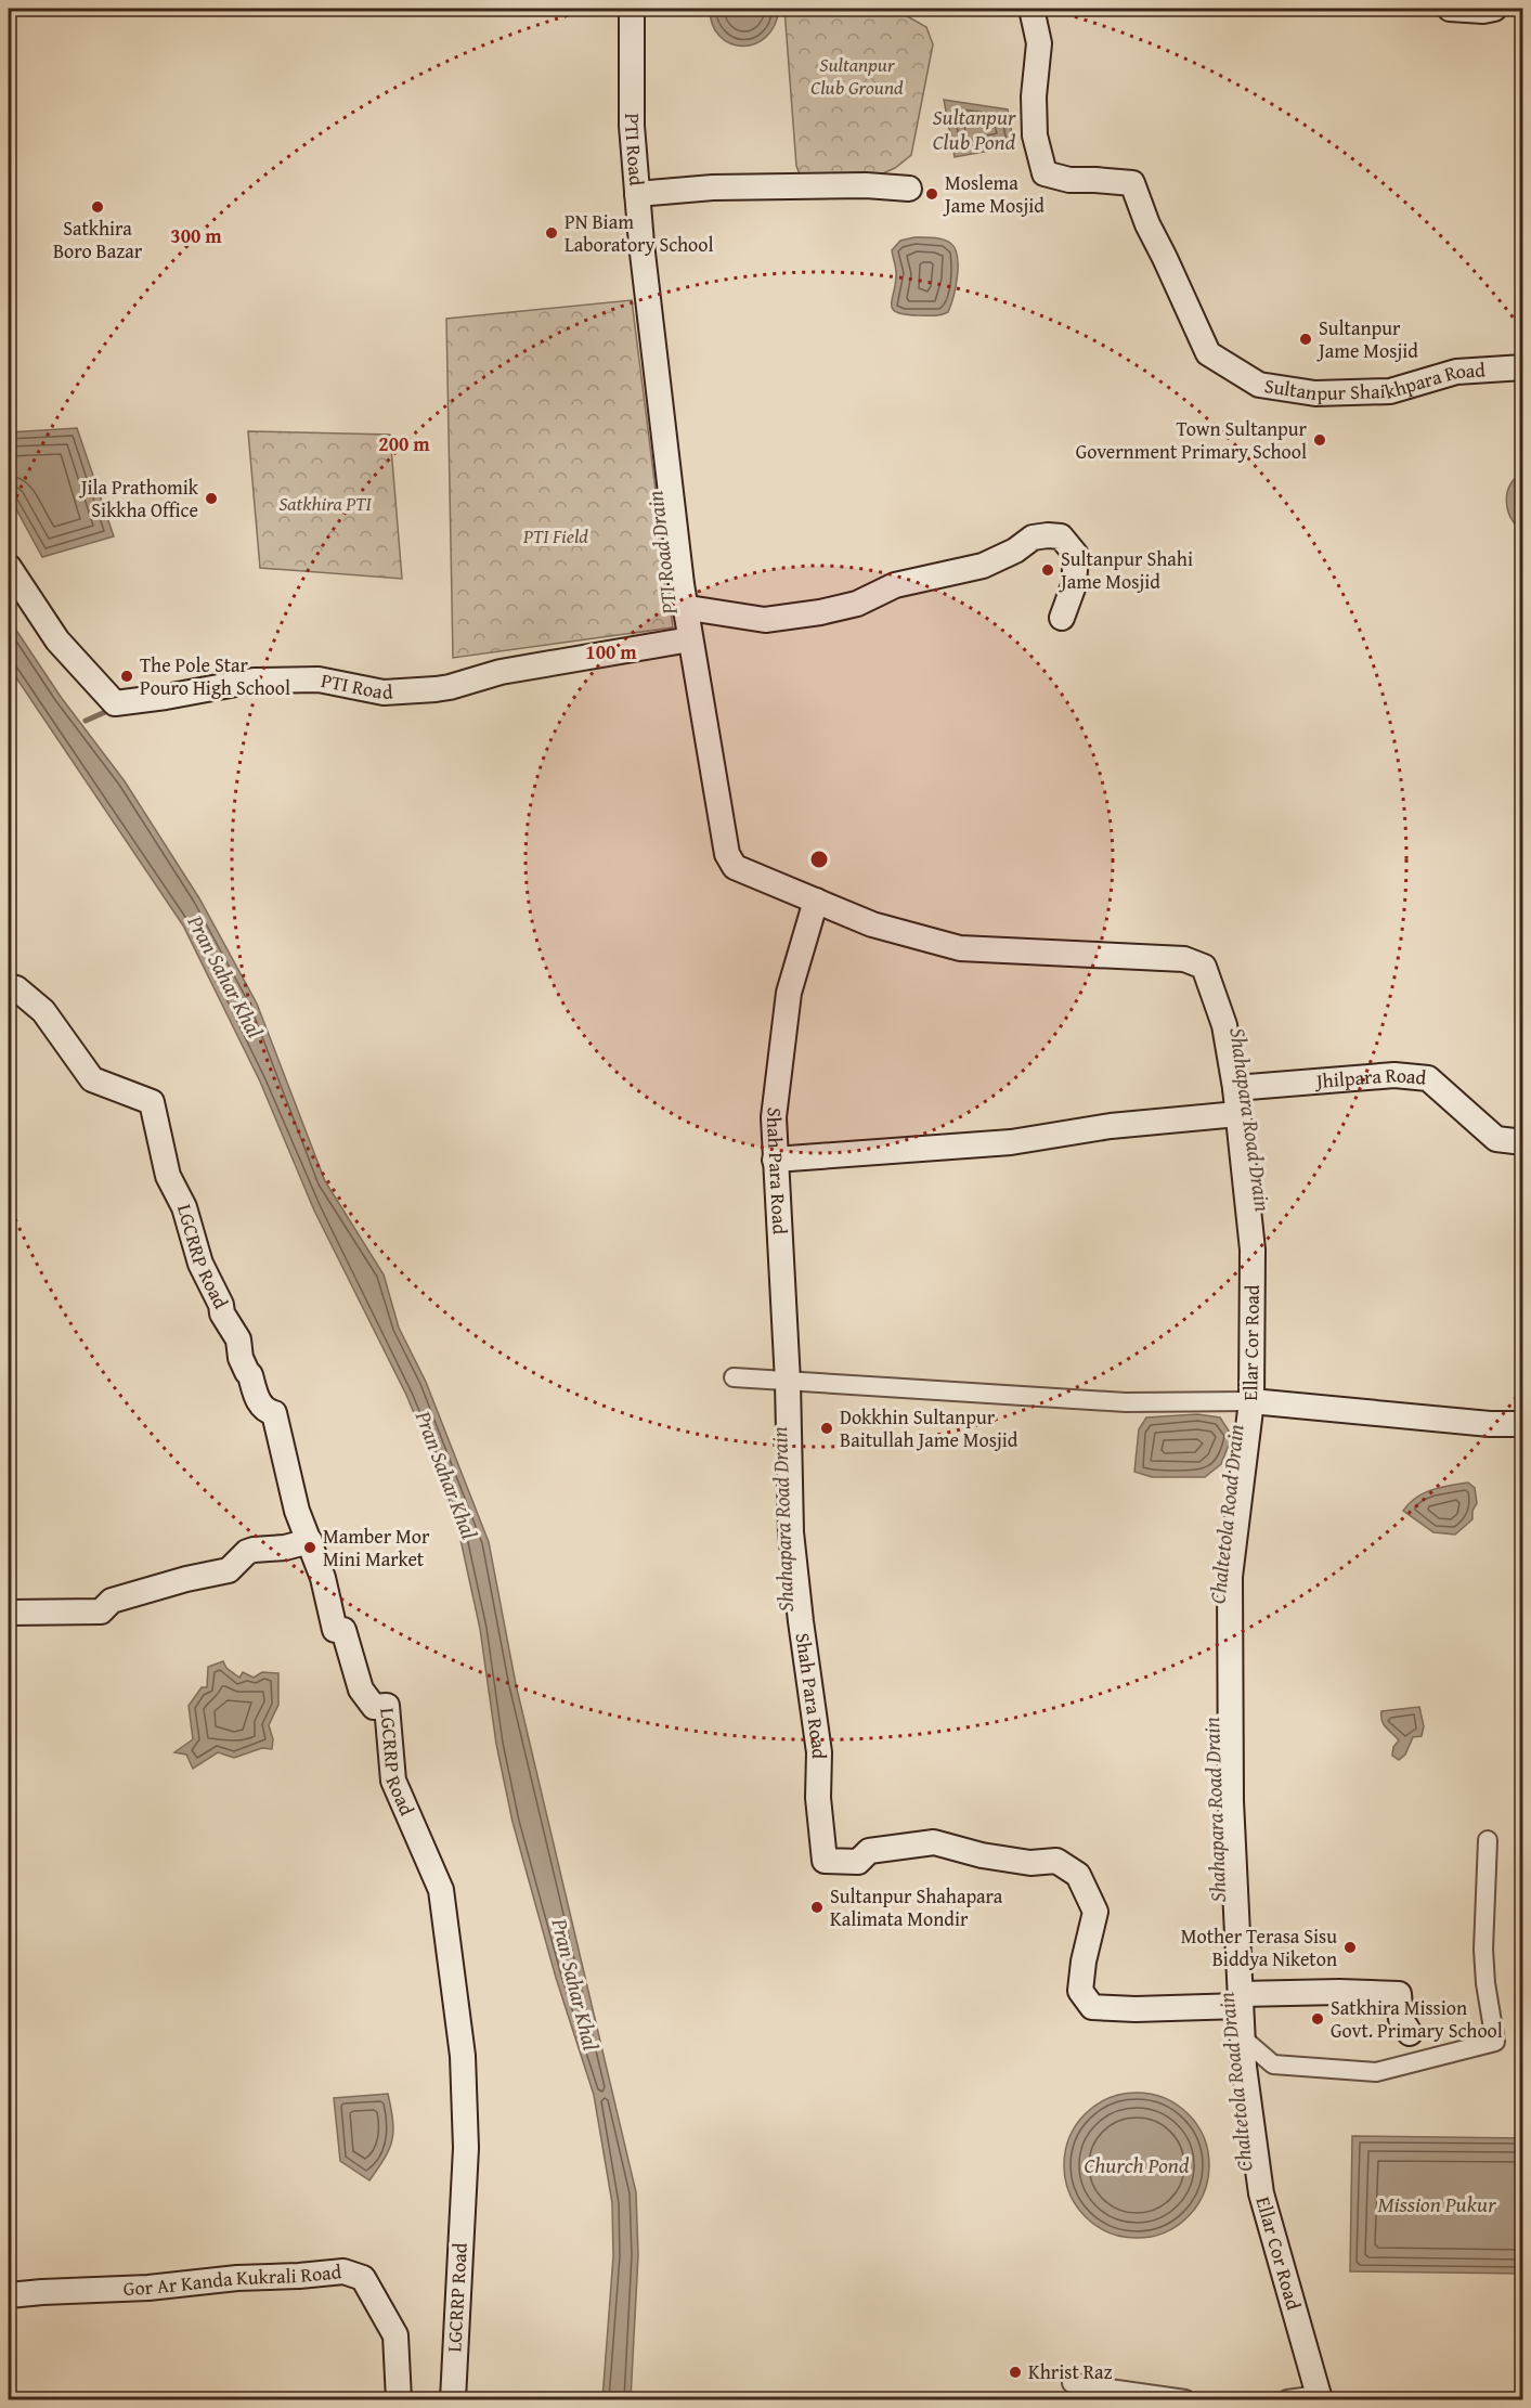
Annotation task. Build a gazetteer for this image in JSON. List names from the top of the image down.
{
  "streets": {
    "street": [
      "PTI Road",
      "Sultanpur Shaikhpara Road",
      "Jhilpara Road",
      "Shah Para Road",
      "LGCRRP Road",
      "Ellar Cor Road",
      "Gor Ar Kanda Kukrali Road"
    ]
  },
  "crossings": [
    ["PTI Road", "Shah Para Road"],
    ["PTI Road", "Ellar Cor Road"],
    ["Jhilpara Road", "Ellar Cor Road"],
    ["Shah Para Road", "Ellar Cor Road"]
  ],
  "water": [
    "Sultanpur Club Pond",
    "PTI Road Drain",
    "Pran Sahar Khal",
    "Shahapara Road Drain",
    "Chaltetola Road Drain",
    "Church Pond",
    "Mission Pukur"
  ],
  "parks": ["Sultanpur Club Ground", "Satkhira PTI", "PTI Field"],
  "places": [
    "Moslema Jame Mosjid",
    "Satkhira Boro Bazar",
    "PN Biam Laboratory School",
    "Sultanpur Jame Mosjid",
    "Town Sultanpur Government Primary School",
    "Jila Prathomik Sikkha Office",
    "Sultanpur Shahi Jame Mosjid",
    "The Pole Star Pouro High School",
    "Dokkhin Sultanpur Baitullah Jame Mosjid",
    "Mamber Mor Mini Market",
    "Sultanpur Shahapara Kalimata Mondir",
    "Mother Terasa Sisu Biddya Niketon",
    "Satkhira Mission Govt. Primary School",
    "Khrist Raz"
  ],
  "rings": ["300 m", "200 m", "100 m"]
}
